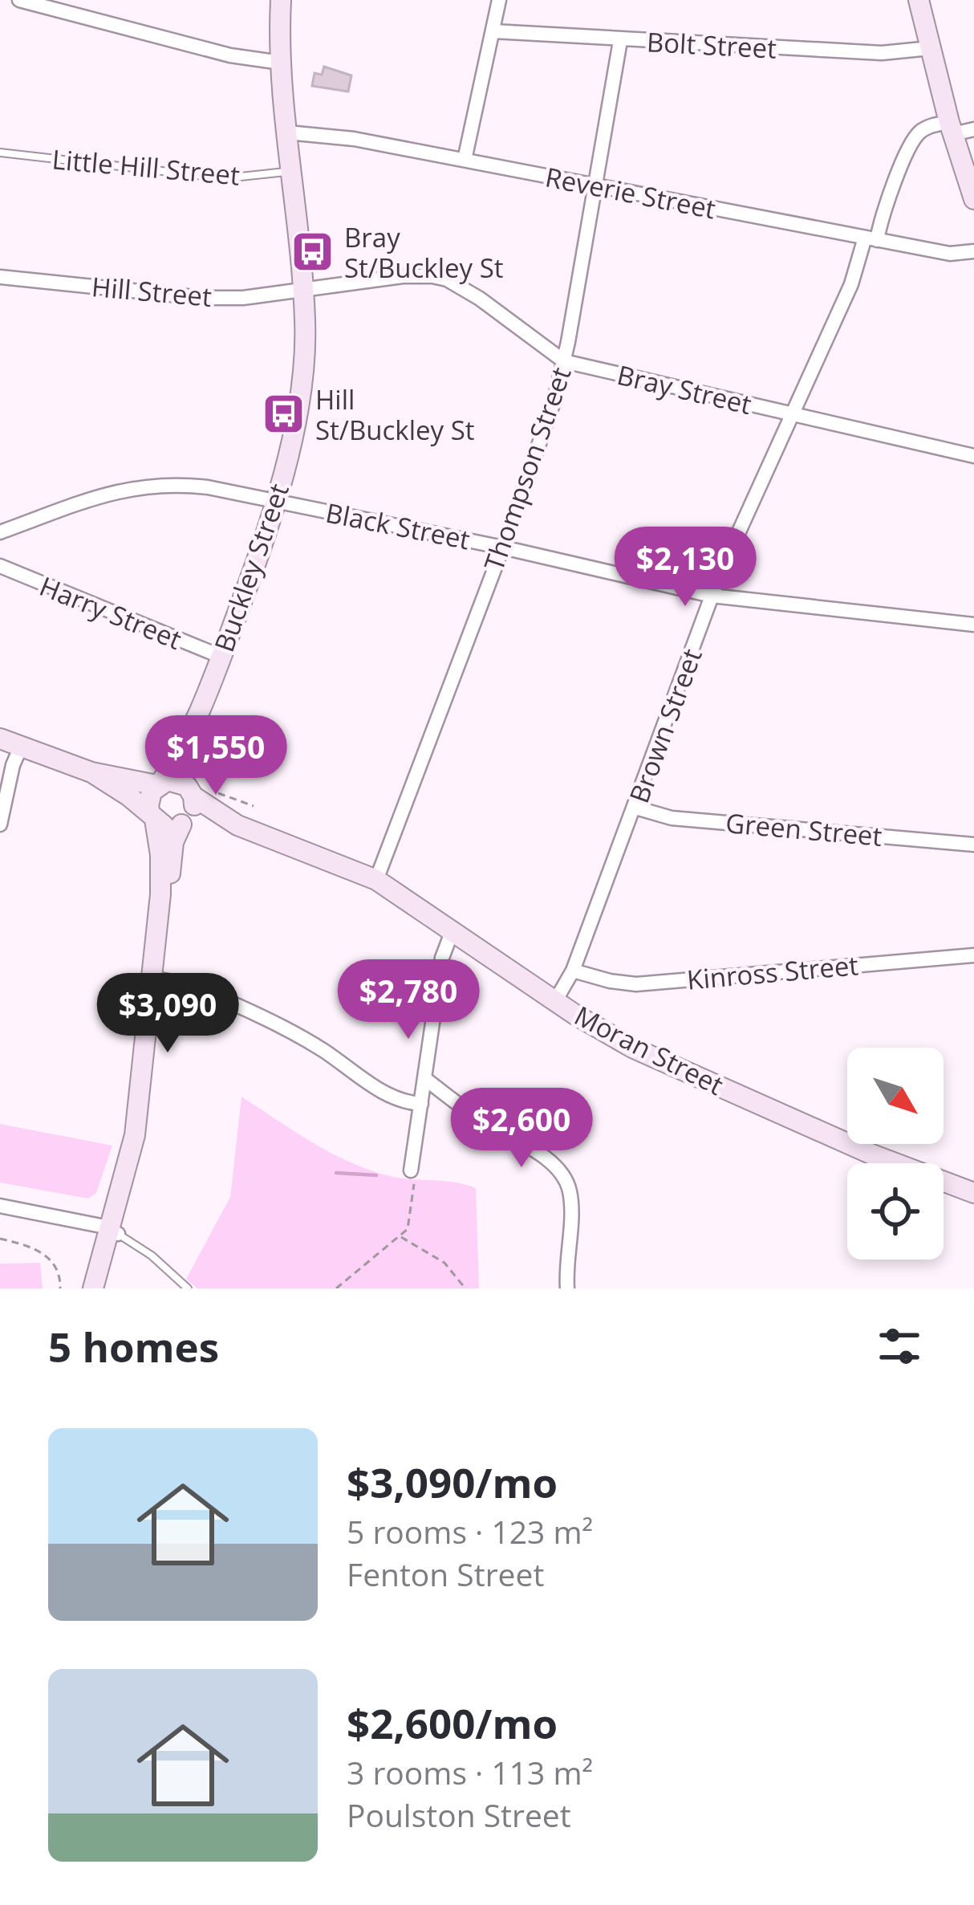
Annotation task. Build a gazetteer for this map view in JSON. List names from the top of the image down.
{
  "streets": {
    "street": [
      "Bolt Street",
      "Reverie Street",
      "Hill Street",
      "Bray Street",
      "Thompson Street",
      "Black Street",
      "Buckley Street",
      "Harry Street",
      "Brown Street",
      "Green Street",
      "Kinross Street",
      "Moran Street"
    ],
    "lane": ["Little Hill Street"]
  },
  "crossings": [
    ["Bolt Street", "Thompson Street"],
    ["Little Hill Street", "Buckley Street"],
    ["Reverie Street", "Thompson Street"],
    ["Reverie Street", "Buckley Street"],
    ["Reverie Street", "Brown Street"],
    ["Hill Street", "Bray Street"],
    ["Hill Street", "Buckley Street"],
    ["Bray Street", "Thompson Street"],
    ["Bray Street", "Buckley Street"],
    ["Bray Street", "Brown Street"],
    ["Thompson Street", "Black Street"],
    ["Thompson Street", "Moran Street"],
    ["Black Street", "Buckley Street"],
    ["Black Street", "Brown Street"],
    ["Buckley Street", "Harry Street"],
    ["Buckley Street", "Moran Street"],
    ["Brown Street", "Green Street"],
    ["Brown Street", "Kinross Street"],
    ["Brown Street", "Moran Street"]
  ],
  "places": {
    "bus stop": ["Bray St/Buckley St", "Hill St/Buckley St"]
  },
  "north": "bottom right",
  "page": {
    "price": [
      "$2,130",
      "$1,550",
      "$2,780",
      "$3,090",
      "$2,600"
    ],
    "heading": "5 homes",
    "list": [
      {
        "name": "$3,090/mo",
        "note": "5 rooms · 123 m² · Fenton Street"
      },
      {
        "name": "$2,600/mo",
        "note": "3 rooms · 113 m² · Poulston Street"
      }
    ]
  }
}
